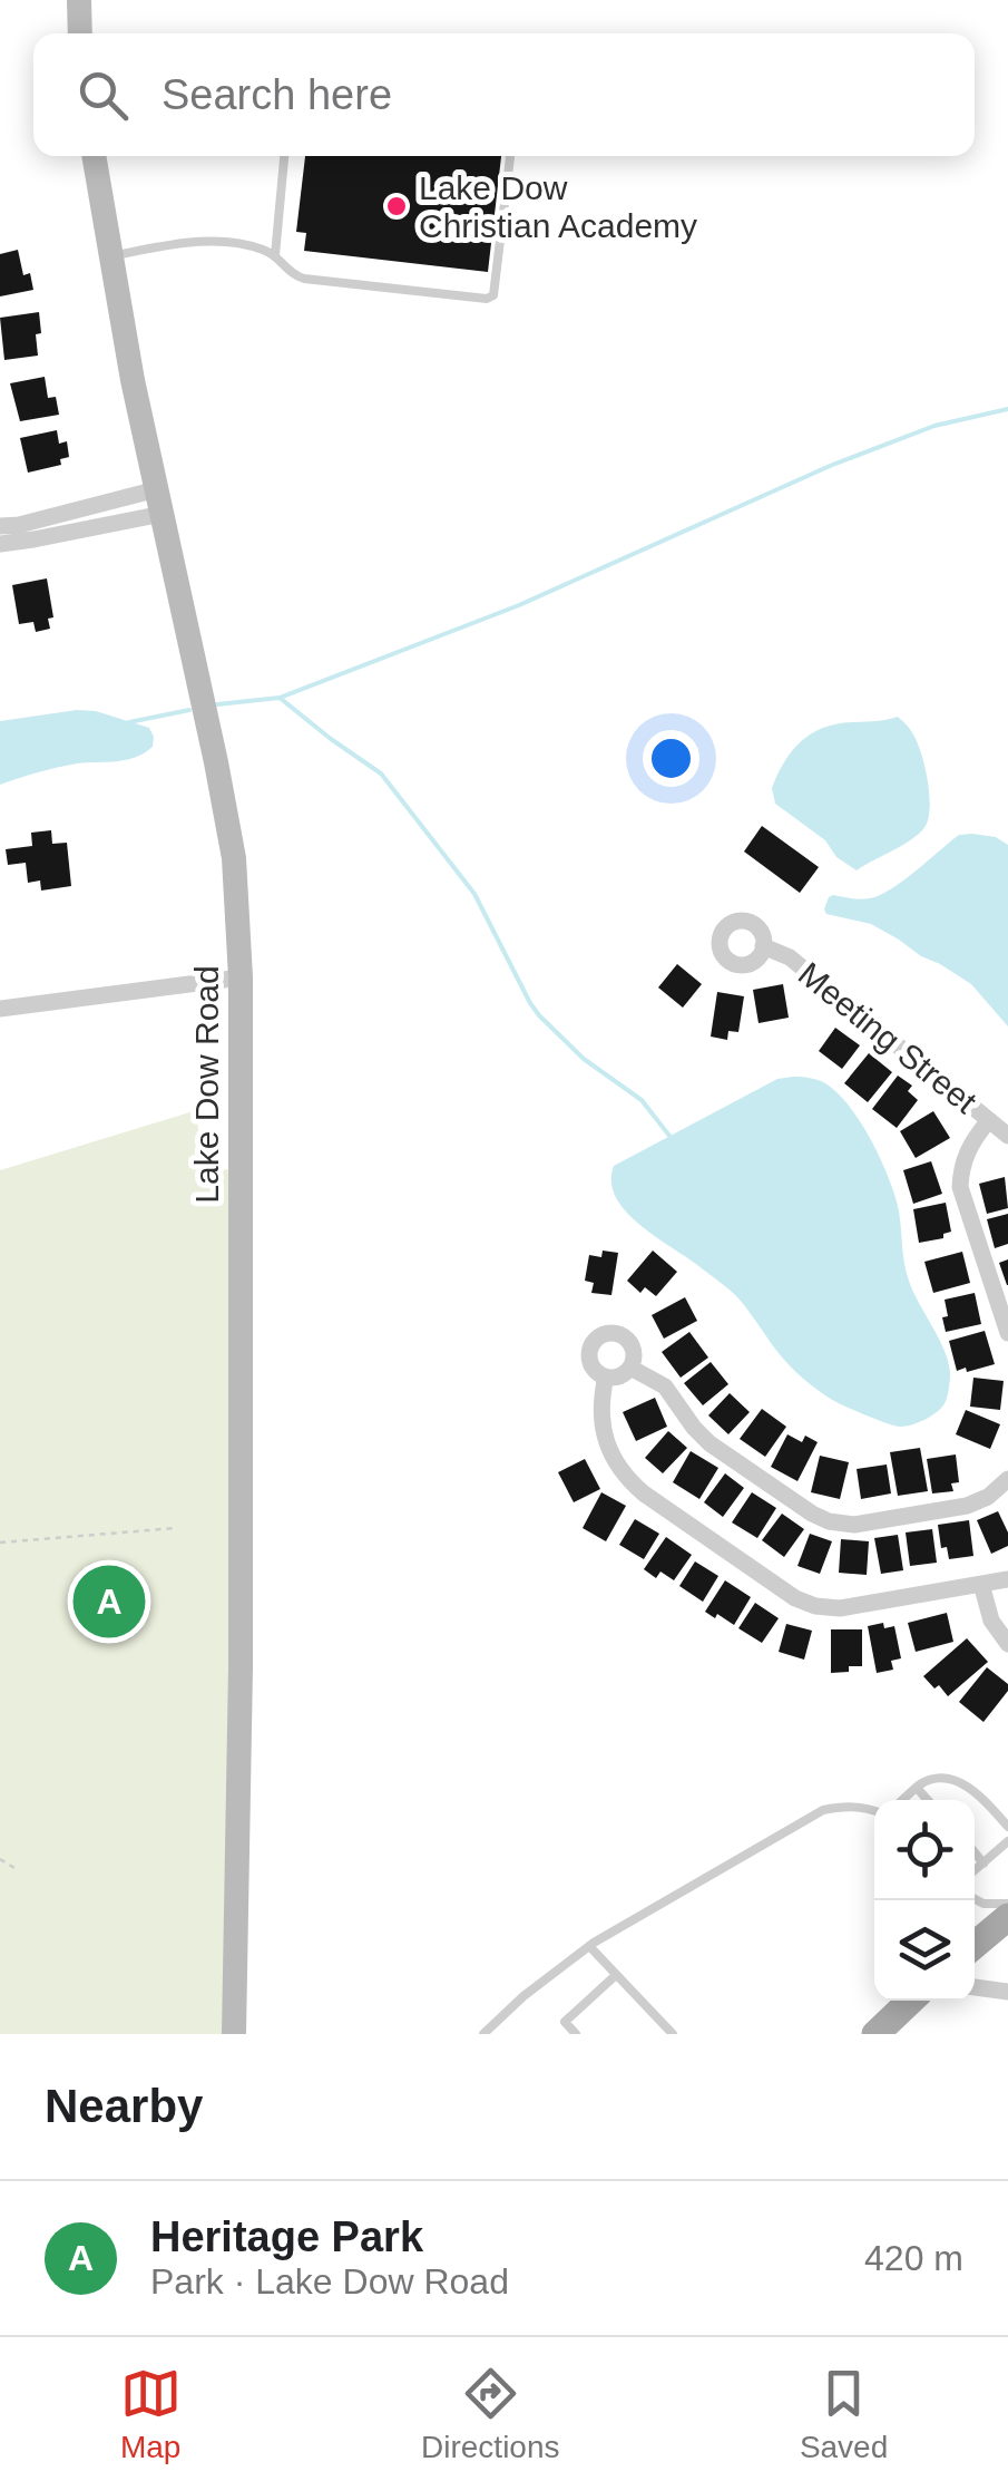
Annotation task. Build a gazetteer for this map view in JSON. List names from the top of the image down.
{
  "streets": {
    "street": ["Meeting Street", "Lake Dow Road"]
  },
  "places": ["Lake Dow Christian Academy"],
  "page": {
    "search": "Search here",
    "pins": "A",
    "heading": "Nearby",
    "list": [
      {
        "mark": "A",
        "name": "Heritage Park",
        "note": "Park · Lake Dow Road",
        "value": "420 m"
      }
    ],
    "nav": ["Map", "Directions", "Saved"]
  }
}
